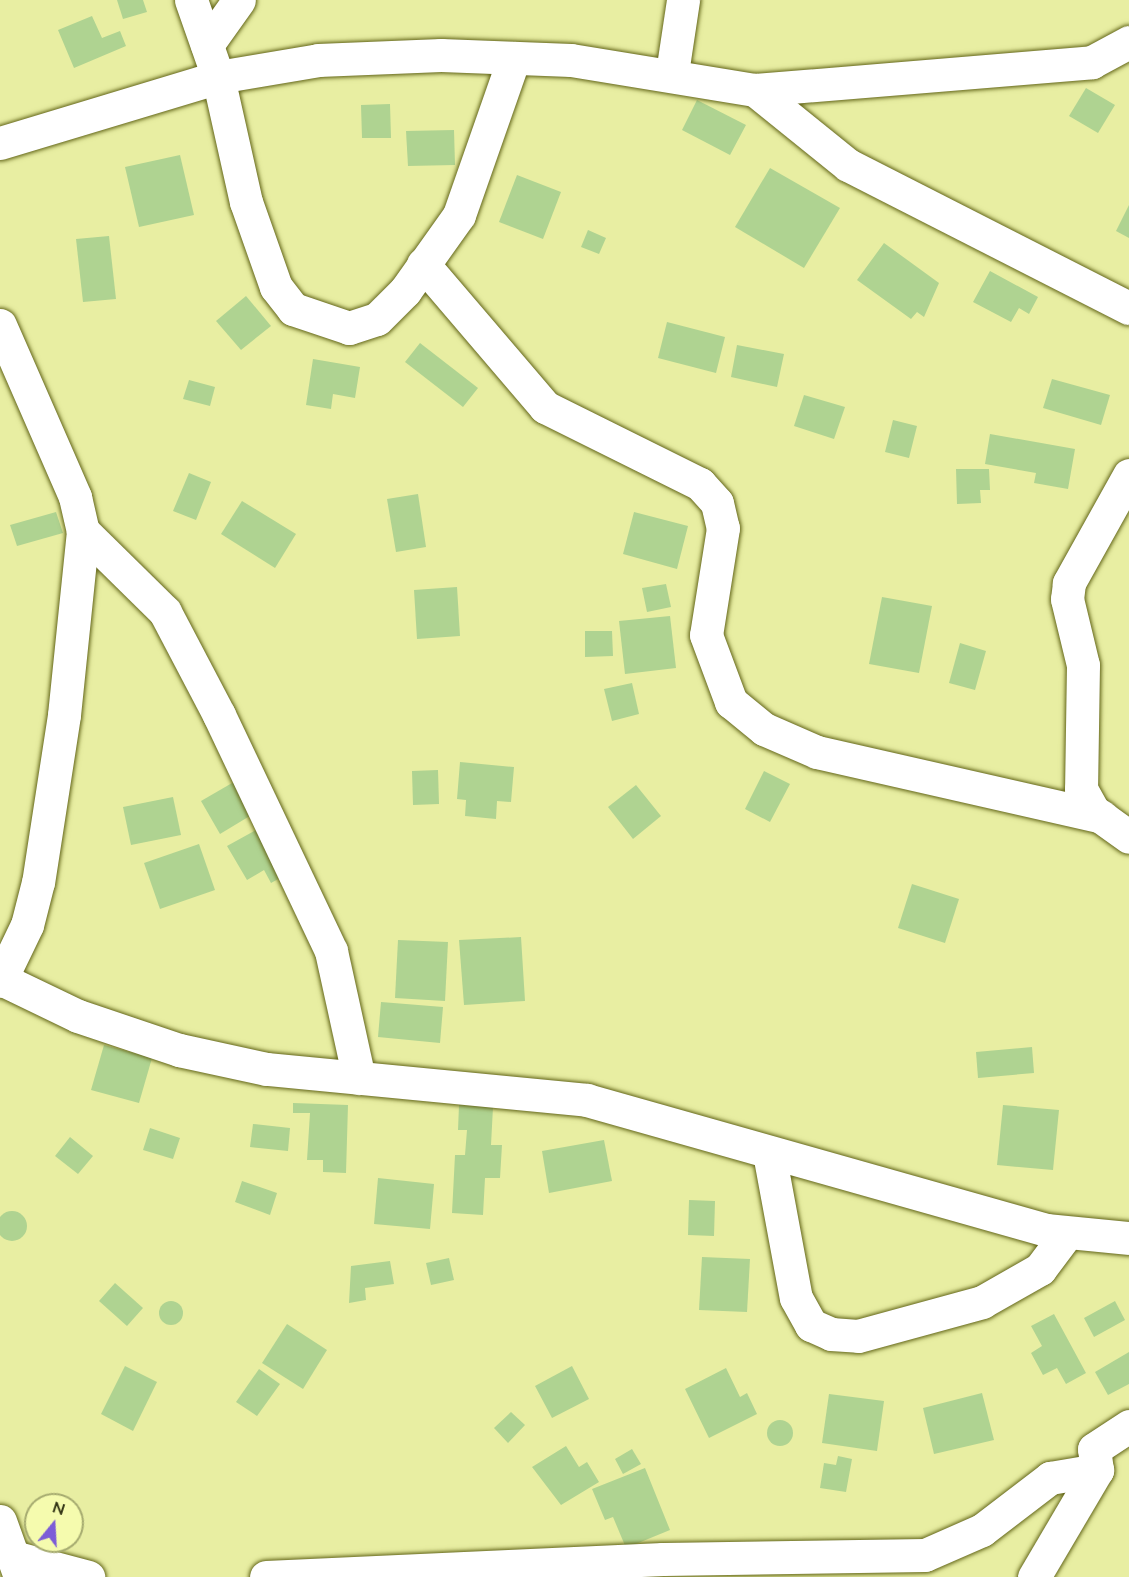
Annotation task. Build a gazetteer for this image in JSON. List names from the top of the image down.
{
  "north": "top"
}
